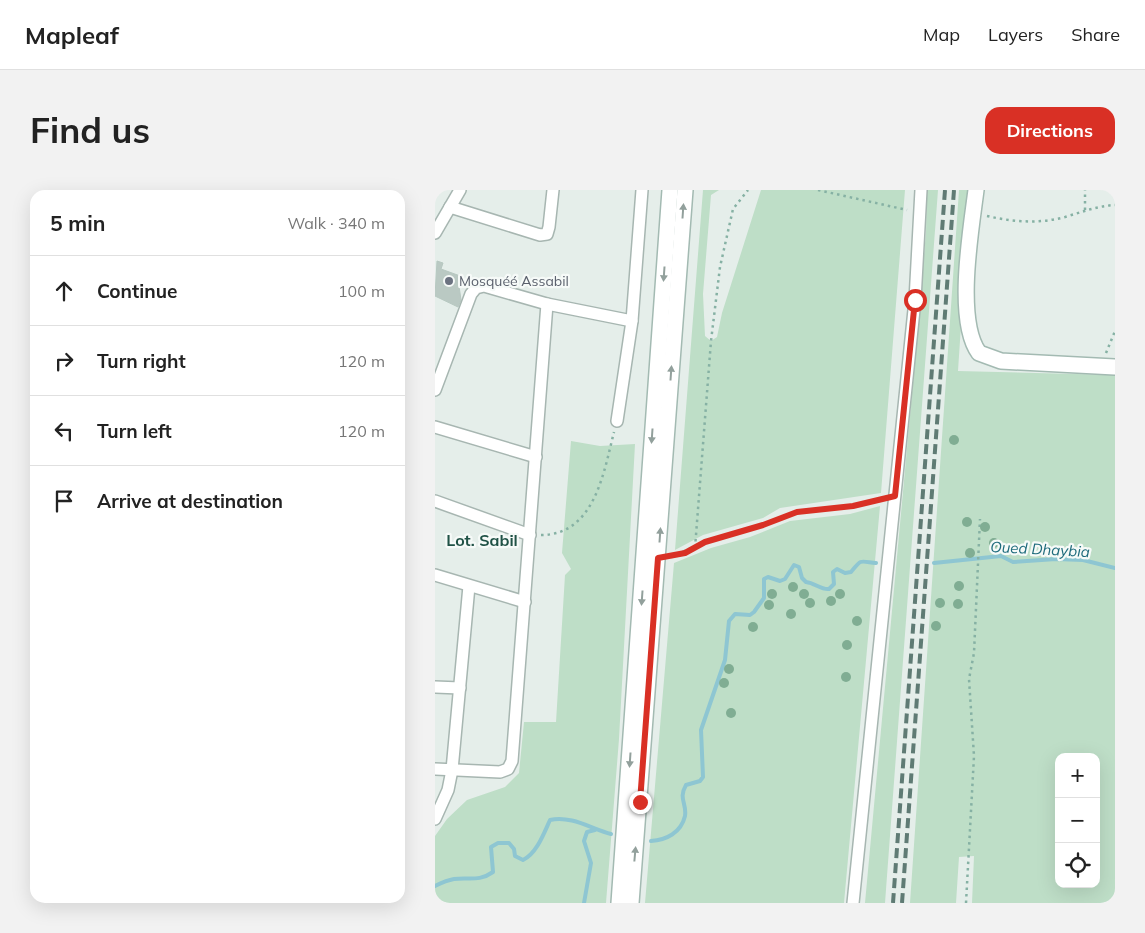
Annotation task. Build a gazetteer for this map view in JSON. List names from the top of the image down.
{
  "districts": ["Lot. Sabil"],
  "water": ["Oued Dhaybia"],
  "places": ["Mosquéé Assabil"],
  "page": {
    "header": "Mapleaf",
    "nav": ["Map", "Layers", "Share"],
    "buttons": "Directions",
    "title": "Find us",
    "heading": ["5 min", "Walk · 340 m"],
    "list": [
      ["Continue", "100 m"],
      ["Turn right", "120 m"],
      ["Turn left", "120 m"],
      "Arrive at destination"
    ],
    "map_buttons": ["+", "−"]
  }
}
